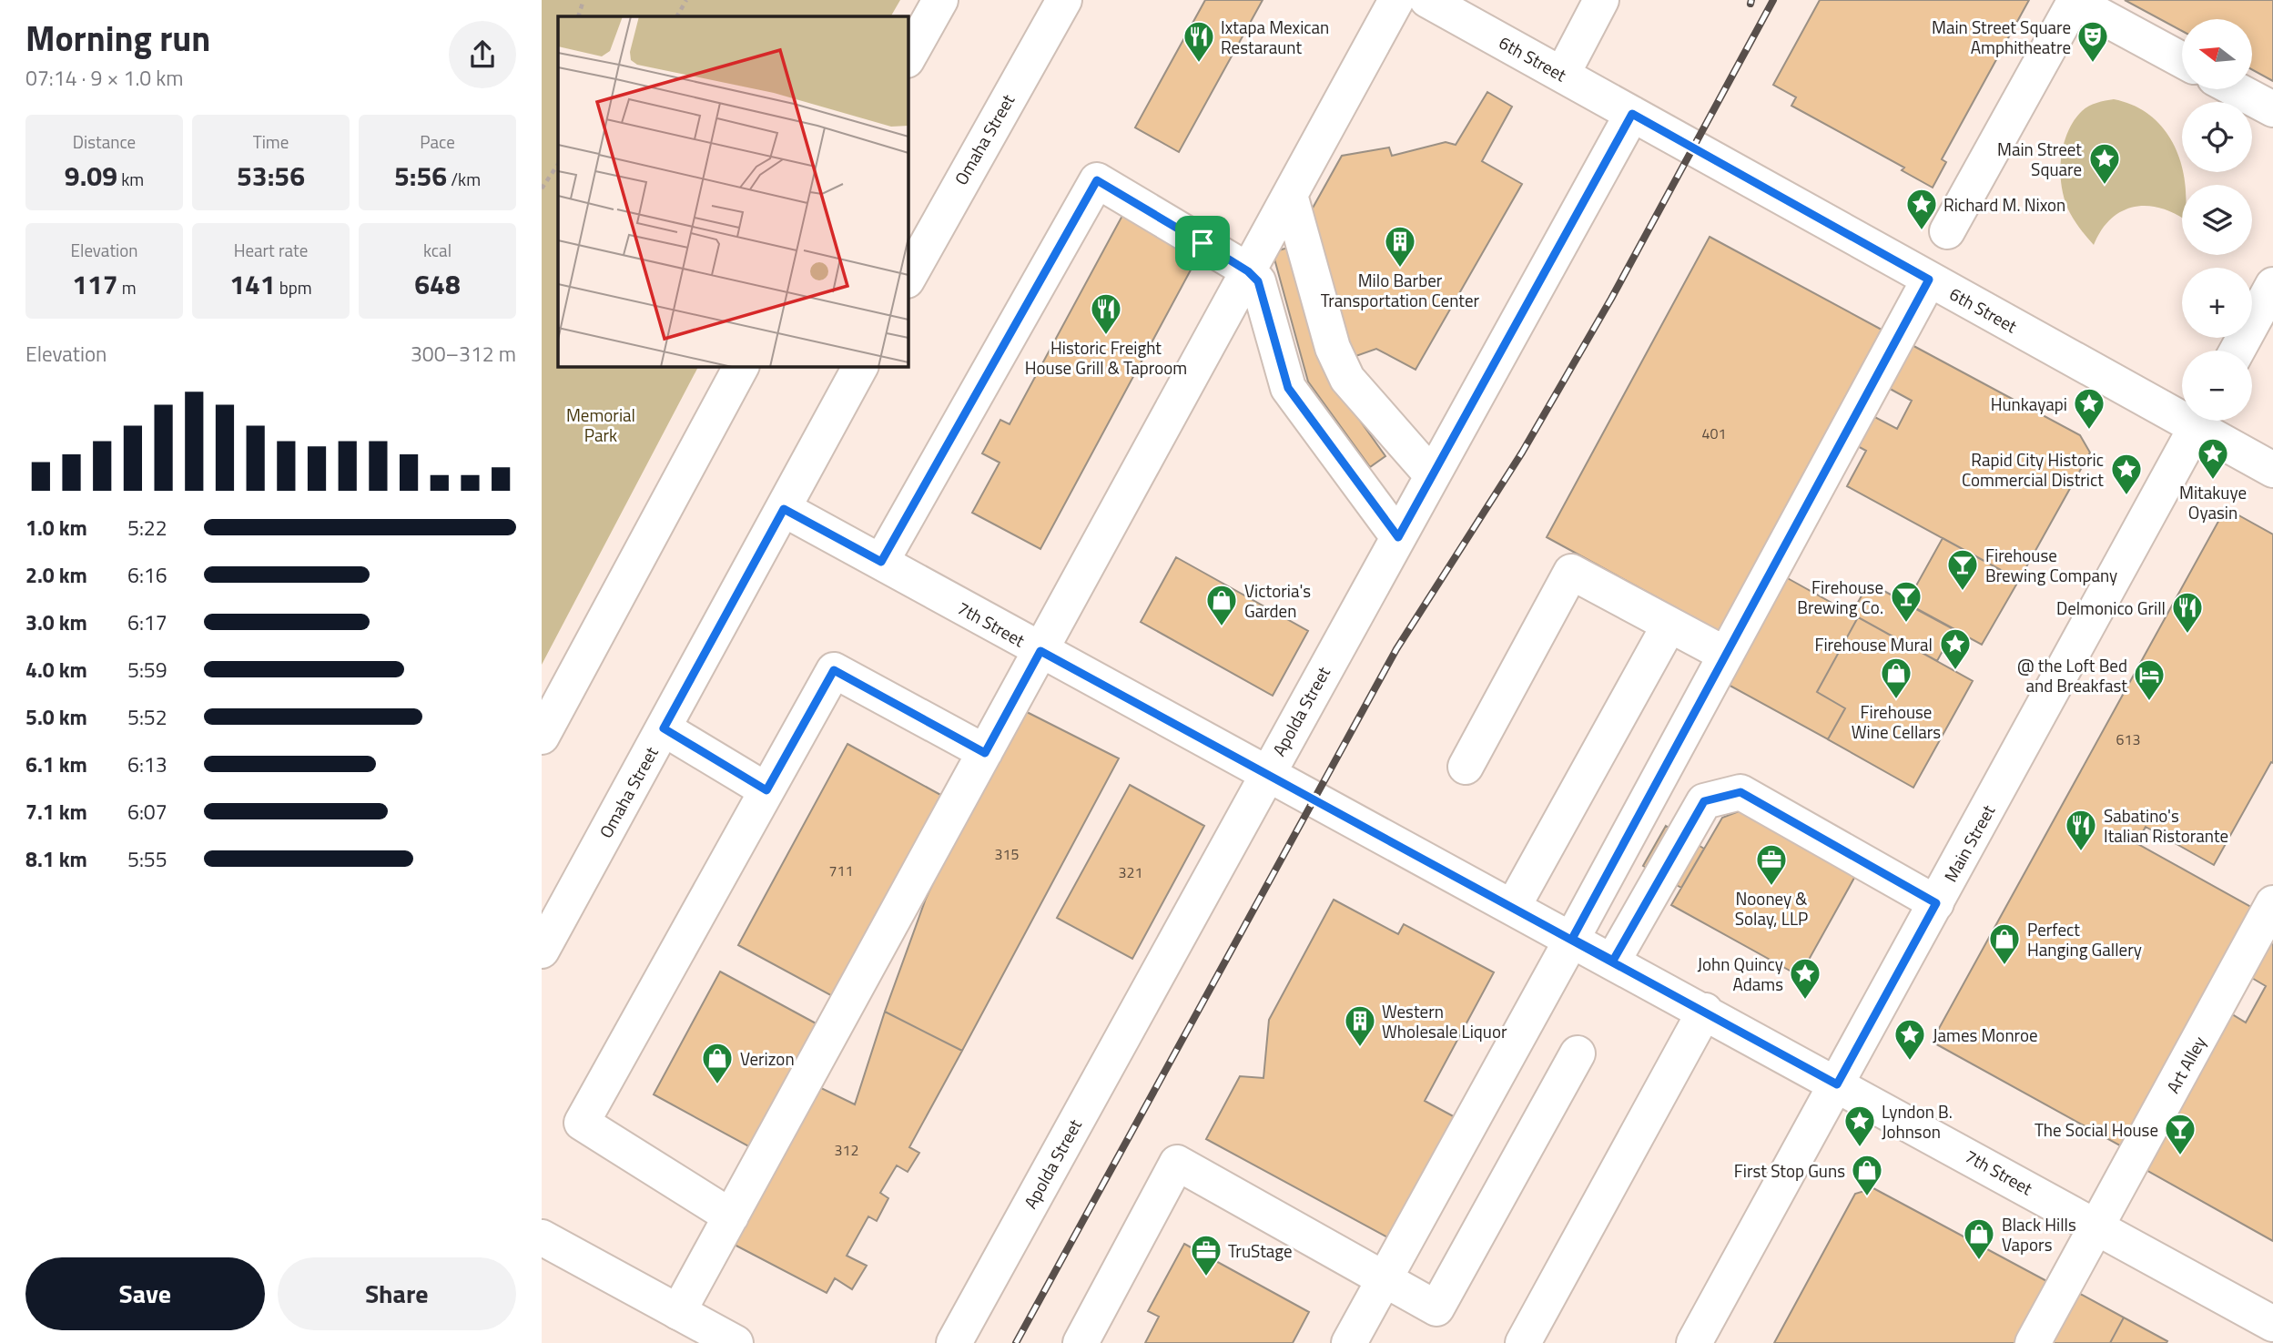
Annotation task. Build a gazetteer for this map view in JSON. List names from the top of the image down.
{
  "streets": {
    "main road": [
      "6th Street",
      "Omaha Street",
      "7th Street",
      "Apolda Street",
      "Main Street",
      "Art Alley"
    ]
  },
  "crossings": [
    ["6th Street", "Apolda Street"],
    ["Omaha Street", "7th Street"],
    ["7th Street", "Apolda Street"],
    ["7th Street", "Main Street"],
    ["7th Street", "Art Alley"]
  ],
  "parks": ["Memorial Park"],
  "places": {
    "restaurant": [
      "Ixtapa Mexican Restaraunt",
      "Historic Freight House Grill & Taproom",
      "Delmonico Grill",
      "Sabatino's Italian Ristorante"
    ],
    "theatre": ["Main Street Square Amphitheatre"],
    "place": [
      "Main Street Square",
      "Richard M. Nixon",
      "Hunkayapi",
      "Mitakuye Oyasin",
      "Rapid City Historic Commercial District",
      "Firehouse Mural",
      "John Quincy Adams",
      "James Monroe",
      "Lyndon B. Johnson"
    ],
    "building": ["Milo Barber Transportation Center", "Western Wholesale Liquor"],
    "bar": ["Firehouse Brewing Company", "Firehouse Brewing Co.", "The Social House"],
    "shop": [
      "Victoria's Garden",
      "Firehouse Wine Cellars",
      "Perfect Hanging Gallery",
      "Verizon",
      "First Stop Guns",
      "Black Hills Vapors"
    ],
    "hotel": ["@ the Loft Bed and Breakfast"],
    "office": ["Nooney & Solay, LLP", "TruStage"]
  },
  "house_numbers": [
    "401",
    "613",
    "315",
    "711",
    "321",
    "312"
  ],
  "north": "left",
  "page": {
    "heading": ["Morning run", "07:14 · 9 × 1.0 km"],
    "map_buttons": ["+", "−"],
    "stats": [
      ["Distance", "9.09 km"],
      ["Time", "53:56"],
      ["Pace", "5:56 /km"],
      ["Elevation", "117 m"],
      ["Heart rate", "141 bpm"],
      ["kcal", "648"]
    ],
    "chart": ["Elevation", "300–312 m"],
    "list": [
      {
        "name": "1.0 km",
        "note": "5:22"
      },
      {
        "name": "2.0 km",
        "note": "6:16"
      },
      {
        "name": "3.0 km",
        "note": "6:17"
      },
      {
        "name": "4.0 km",
        "note": "5:59"
      },
      {
        "name": "5.0 km",
        "note": "5:52"
      },
      {
        "name": "6.1 km",
        "note": "6:13"
      },
      {
        "name": "7.1 km",
        "note": "6:07"
      },
      {
        "name": "8.1 km",
        "note": "5:55"
      }
    ],
    "buttons": ["Save", "Share"]
  }
}
